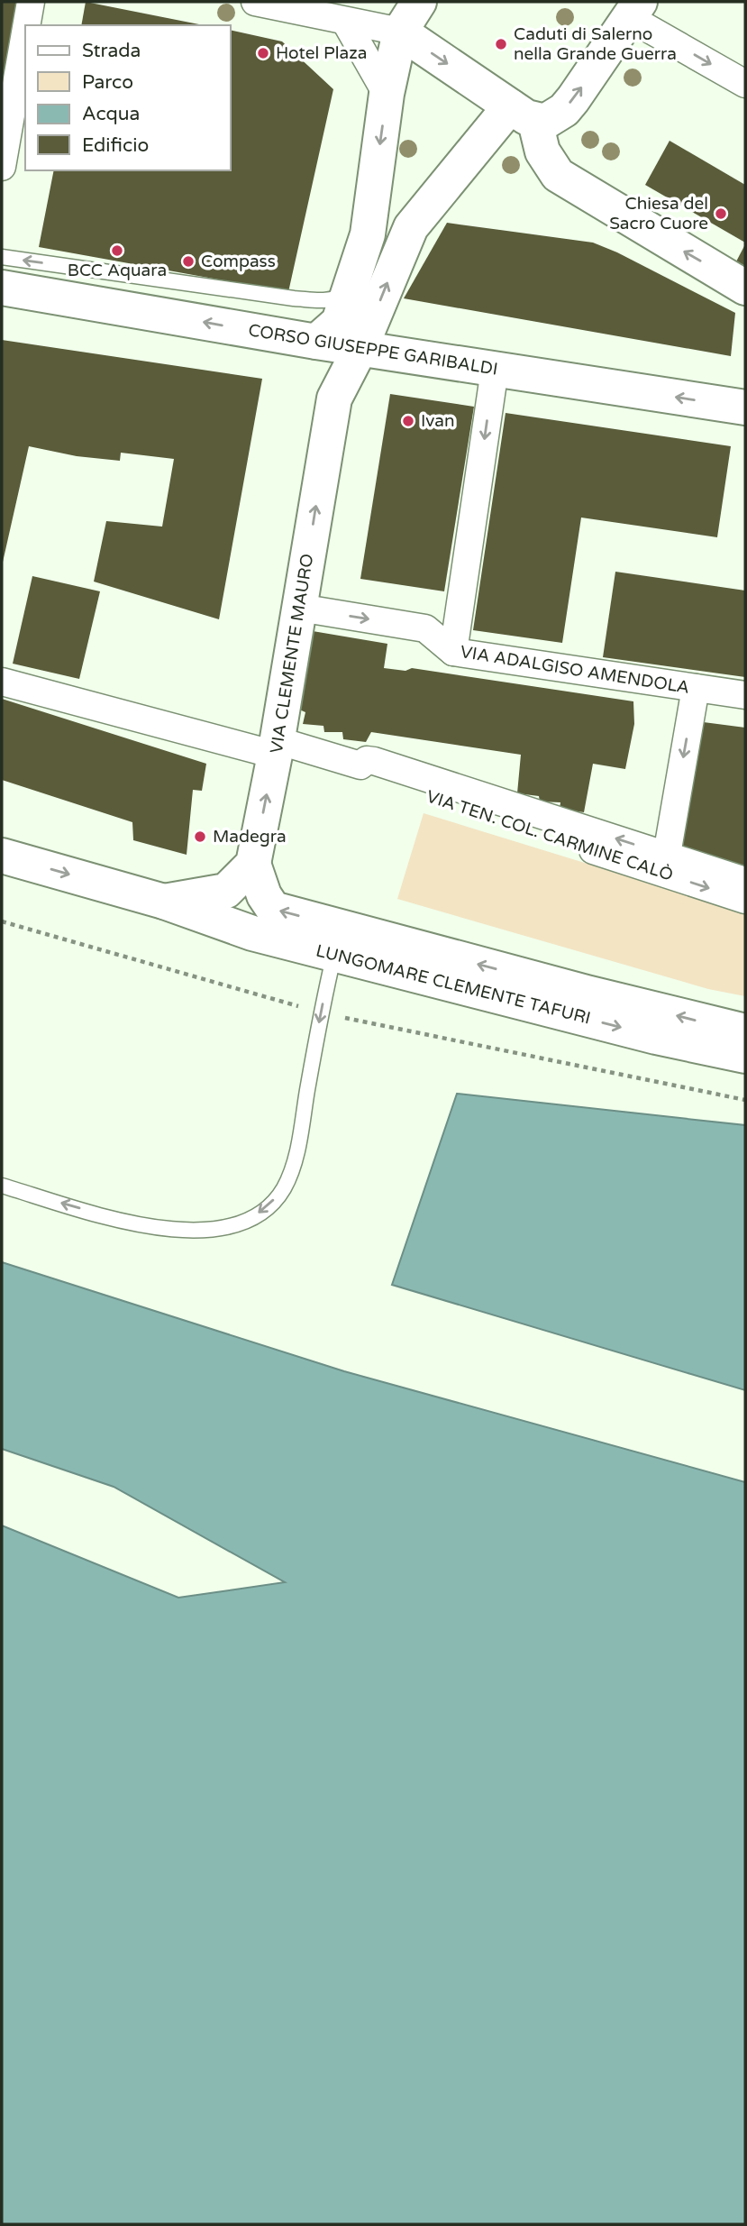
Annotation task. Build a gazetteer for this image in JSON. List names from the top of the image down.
{
  "streets": {
    "main road": ["CORSO GIUSEPPE GARIBALDI", "VIA CLEMENTE MAURO", "LUNGOMARE CLEMENTE TAFURI"],
    "street": ["VIA ADALGISO AMENDOLA", "VIA TEN. COL. CARMINE CALÒ"]
  },
  "crossings": [
    ["CORSO GIUSEPPE GARIBALDI", "VIA CLEMENTE MAURO"],
    ["VIA CLEMENTE MAURO", "VIA ADALGISO AMENDOLA"],
    ["VIA CLEMENTE MAURO", "VIA TEN. COL. CARMINE CALÒ"],
    ["VIA CLEMENTE MAURO", "LUNGOMARE CLEMENTE TAFURI"]
  ],
  "one_way": ["CORSO GIUSEPPE GARIBALDI"],
  "places": [
    "Caduti di Salerno nella Grande Guerra",
    "Hotel Plaza",
    "Chiesa del Sacro Cuore",
    "BCC Aquara",
    "Compass",
    "Ivan",
    "Madegra"
  ],
  "legend": [
    "Strada",
    "Parco",
    "Acqua",
    "Edificio"
  ]
}
